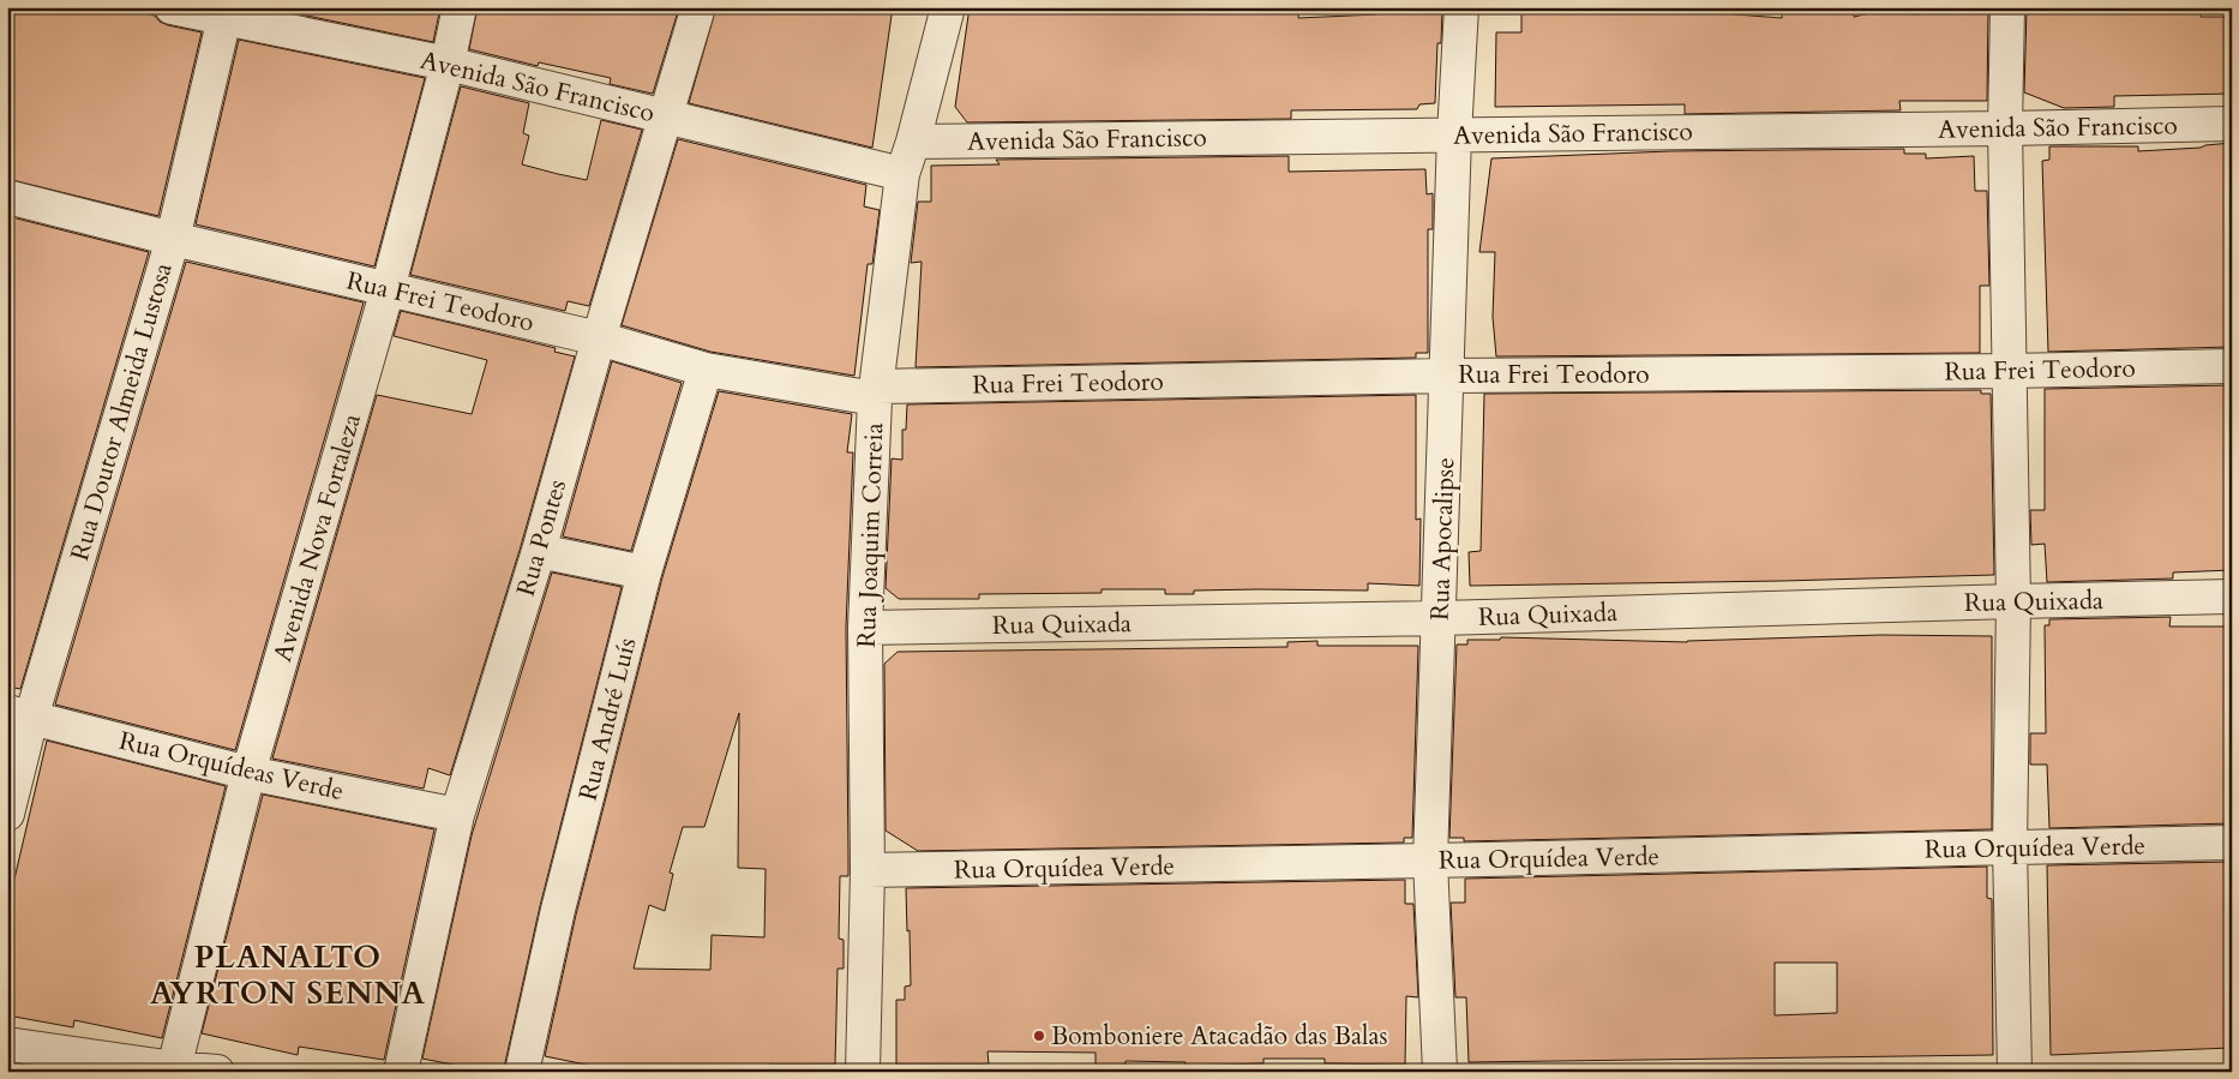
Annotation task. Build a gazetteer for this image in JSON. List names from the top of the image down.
{
  "streets": {
    "street": [
      "Avenida São Francisco",
      "Rua Frei Teodoro",
      "Rua Doutor Almeida Lustosa",
      "Rua Joaquim Correia",
      "Avenida Nova Fortaleza",
      "Rua Pontes",
      "Rua Apocalipse",
      "Rua Quixada",
      "Rua André Luís",
      "Rua Orquídeas Verde",
      "Rua Orquídea Verde"
    ]
  },
  "crossings": [
    ["Avenida São Francisco", "Rua Doutor Almeida Lustosa"],
    ["Avenida São Francisco", "Rua Joaquim Correia"],
    ["Avenida São Francisco", "Avenida Nova Fortaleza"],
    ["Avenida São Francisco", "Rua Pontes"],
    ["Avenida São Francisco", "Rua Apocalipse"],
    ["Rua Frei Teodoro", "Rua Doutor Almeida Lustosa"],
    ["Rua Frei Teodoro", "Rua Joaquim Correia"],
    ["Rua Frei Teodoro", "Avenida Nova Fortaleza"],
    ["Rua Frei Teodoro", "Rua Pontes"],
    ["Rua Frei Teodoro", "Rua Apocalipse"],
    ["Rua Frei Teodoro", "Rua André Luís"],
    ["Rua Doutor Almeida Lustosa", "Rua Orquídeas Verde"],
    ["Rua Joaquim Correia", "Rua Quixada"],
    ["Rua Joaquim Correia", "Rua Orquídea Verde"],
    ["Avenida Nova Fortaleza", "Rua Orquídeas Verde"],
    ["Rua Pontes", "Rua Orquídeas Verde"],
    ["Rua Apocalipse", "Rua Quixada"],
    ["Rua Apocalipse", "Rua Orquídea Verde"]
  ],
  "districts": ["PLANALTO AYRTON SENNA"],
  "places": ["Bomboniere Atacadão das Balas"]
}
